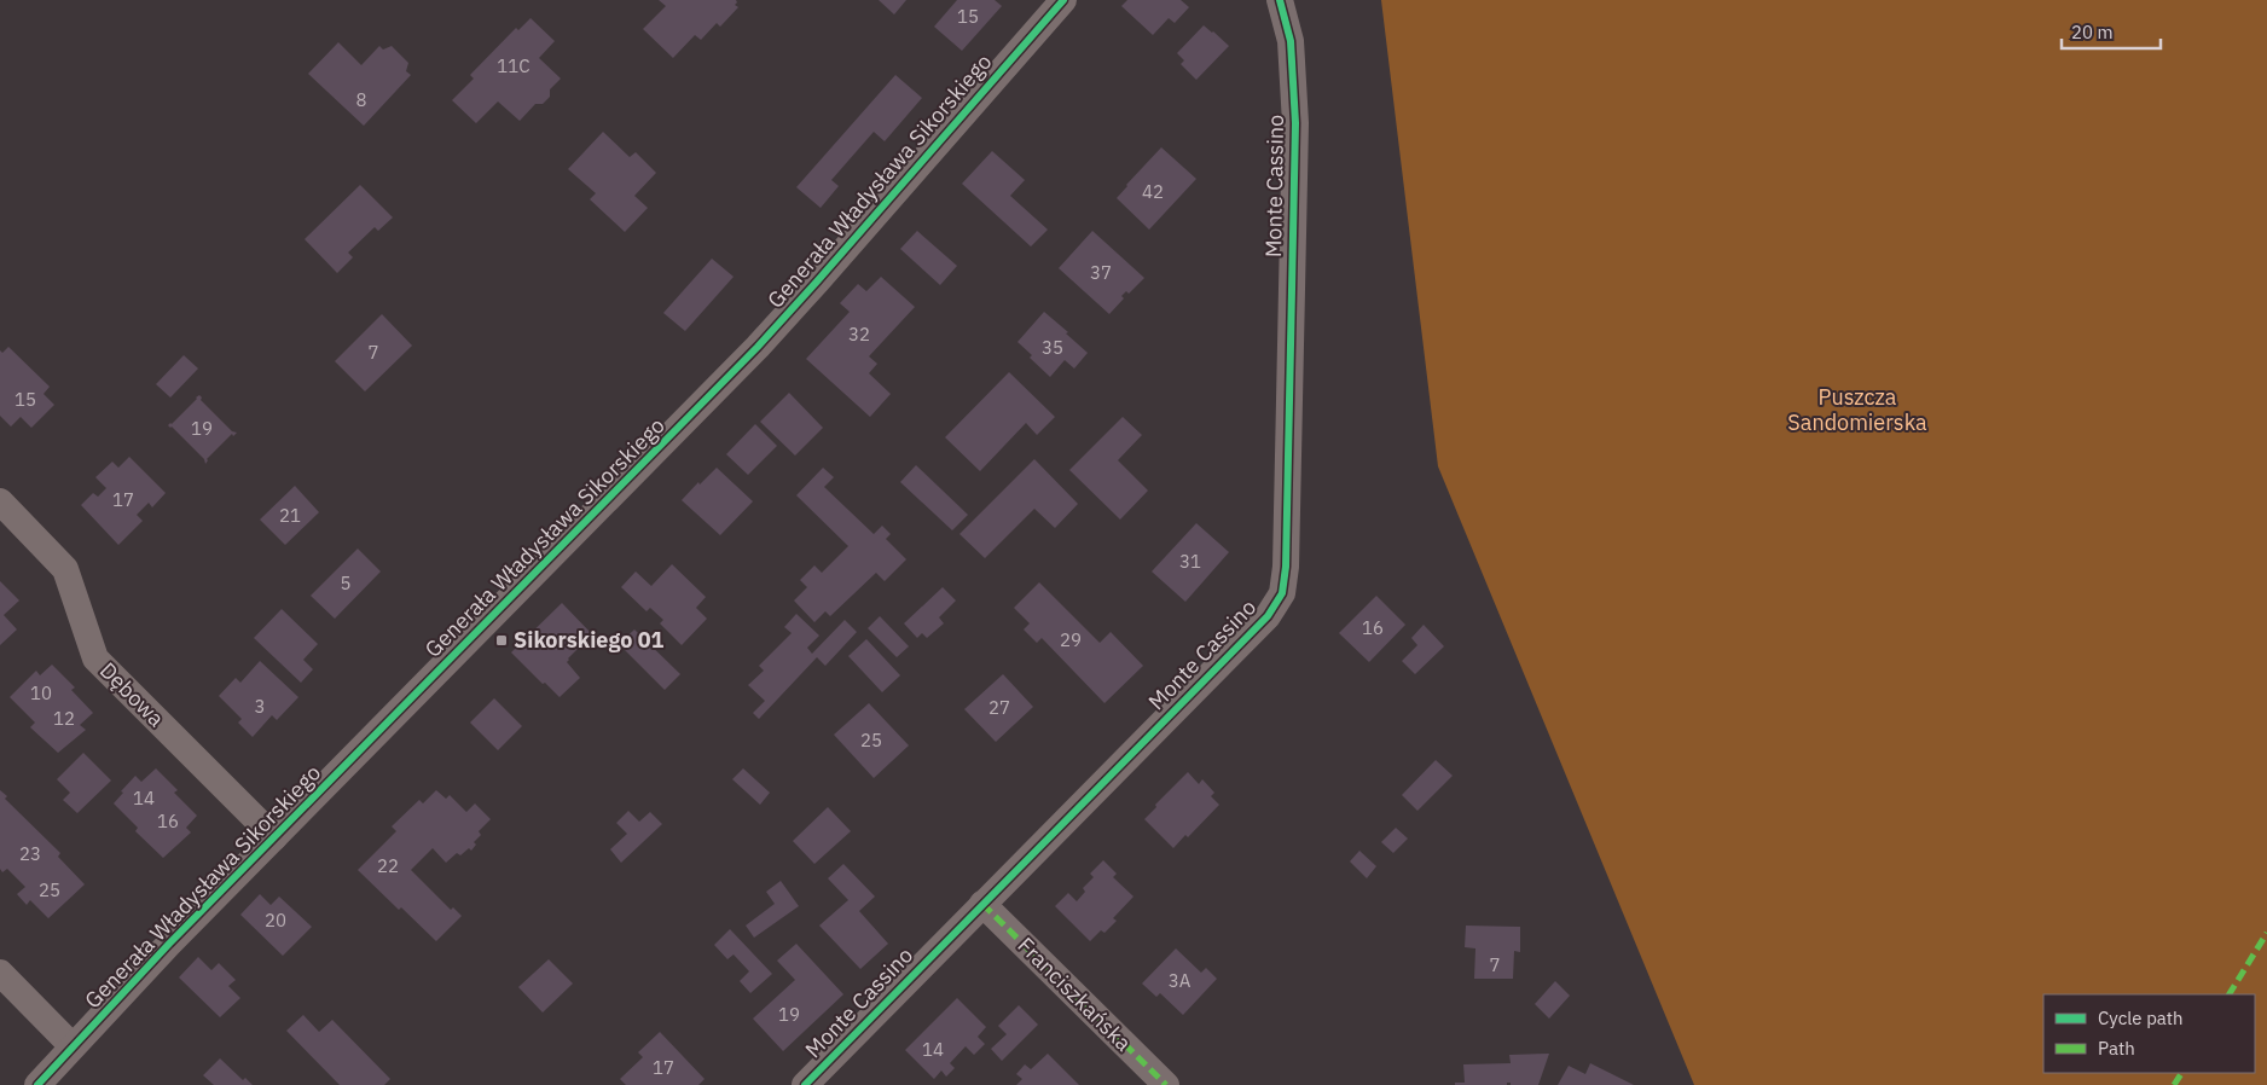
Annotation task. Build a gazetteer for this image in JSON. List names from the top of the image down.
{
  "streets": {
    "street": [
      "Generała Władysława Sikorskiego",
      "Monte Cassino",
      "Dębowa",
      "Franciszkańska"
    ]
  },
  "crossings": [
    ["Generała Władysława Sikorskiego", "Dębowa"],
    ["Monte Cassino", "Franciszkańska"]
  ],
  "parks": ["Puszcza Sandomierska"],
  "places": {
    "transit": ["Sikorskiego 01"]
  },
  "house_numbers": [
    "15",
    "11C",
    "8",
    "42",
    "37",
    "32",
    "35",
    "7",
    "15",
    "19",
    "17",
    "21",
    "31",
    "5",
    "16",
    "29",
    "10",
    "3",
    "27",
    "12",
    "25",
    "14",
    "16",
    "23",
    "22",
    "25",
    "20",
    "7",
    "3A",
    "19",
    "14",
    "17"
  ],
  "legend": ["Cycle path", "Path"],
  "scale_bar": "20 m"
}
